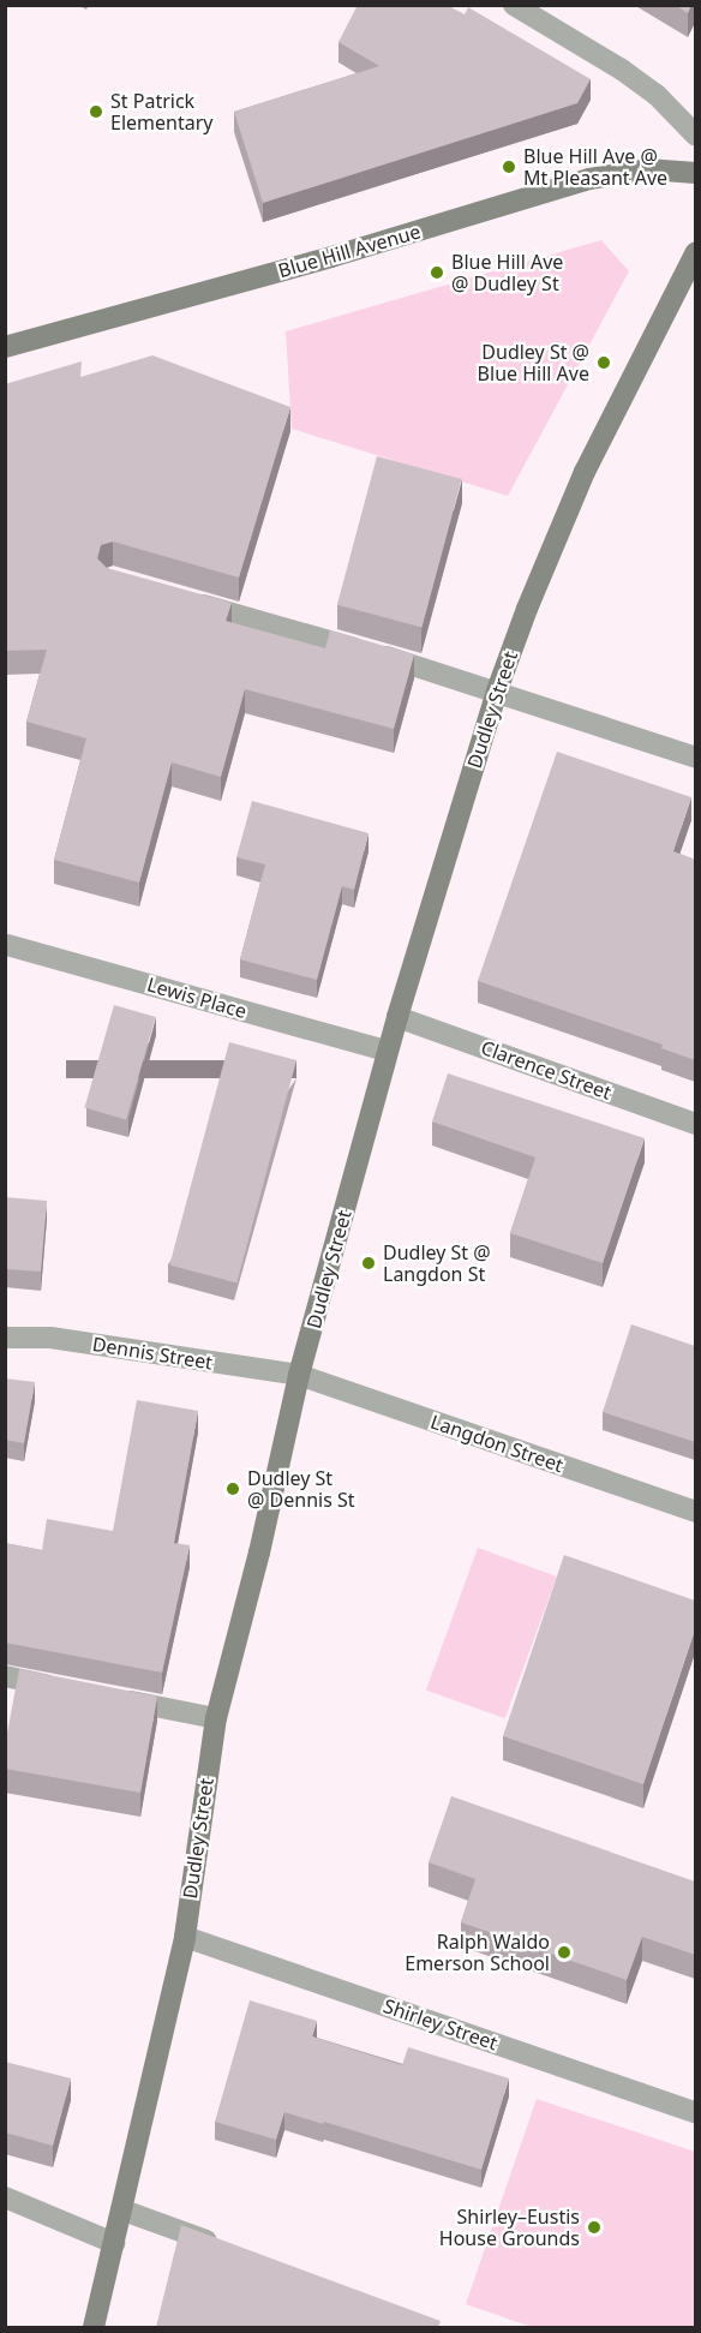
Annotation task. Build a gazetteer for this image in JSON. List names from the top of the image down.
{
  "streets": {
    "main road": ["Blue Hill Avenue", "Dudley Street"],
    "street": [
      "Lewis Place",
      "Clarence Street",
      "Dennis Street",
      "Langdon Street",
      "Shirley Street"
    ]
  },
  "crossings": [
    ["Dudley Street", "Lewis Place"],
    ["Dudley Street", "Clarence Street"],
    ["Dudley Street", "Dennis Street"],
    ["Dudley Street", "Langdon Street"],
    ["Dudley Street", "Shirley Street"],
    ["Dennis Street", "Langdon Street"]
  ],
  "places": [
    "St Patrick Elementary",
    "Blue Hill Ave @ Mt Pleasant Ave",
    "Blue Hill Ave @ Dudley St",
    "Dudley St @ Blue Hill Ave",
    "Dudley St @ Langdon St",
    "Dudley St @ Dennis St",
    "Ralph Waldo Emerson School",
    "Shirley–Eustis House Grounds"
  ]
}
